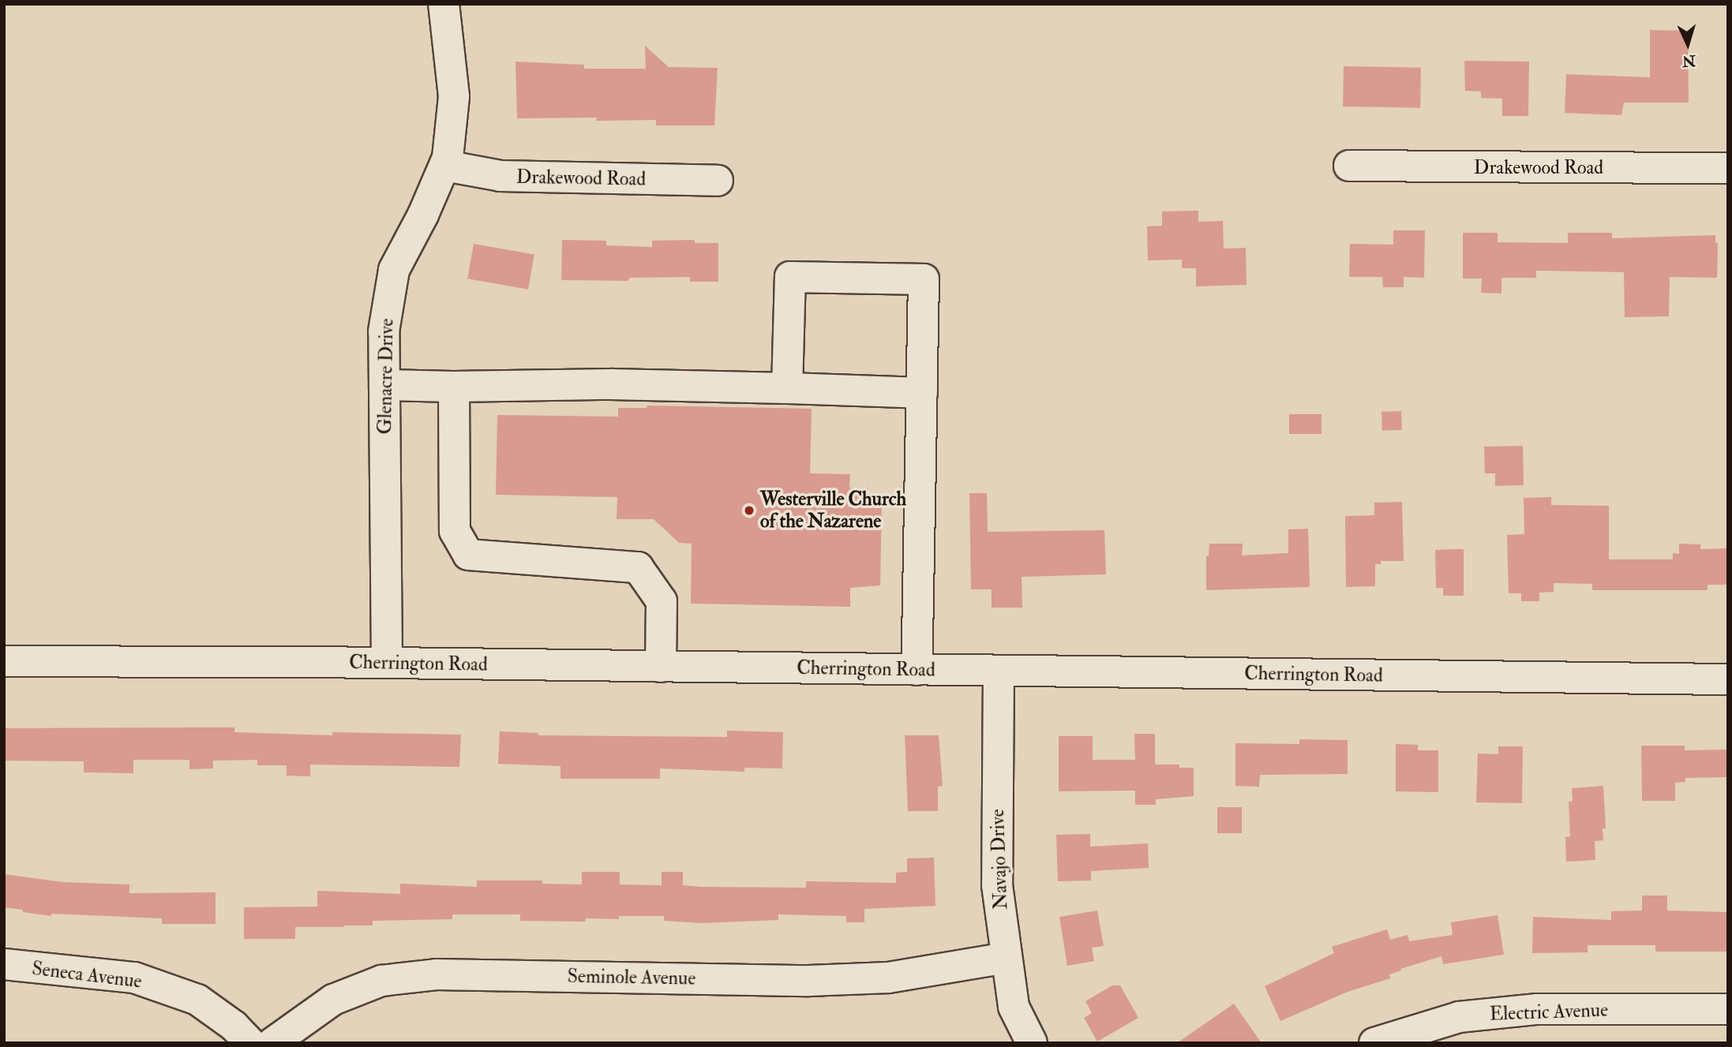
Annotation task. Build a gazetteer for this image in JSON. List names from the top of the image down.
{
  "streets": {
    "street": [
      "Drakewood Road",
      "Glenacre Drive",
      "Cherrington Road",
      "Navajo Drive",
      "Seneca Avenue",
      "Seminole Avenue",
      "Electric Avenue"
    ]
  },
  "crossings": [
    ["Drakewood Road", "Glenacre Drive"],
    ["Glenacre Drive", "Cherrington Road"],
    ["Cherrington Road", "Navajo Drive"],
    ["Navajo Drive", "Seminole Avenue"]
  ],
  "places": ["Westerville Church of the Nazarene"],
  "north": "bottom"
}
